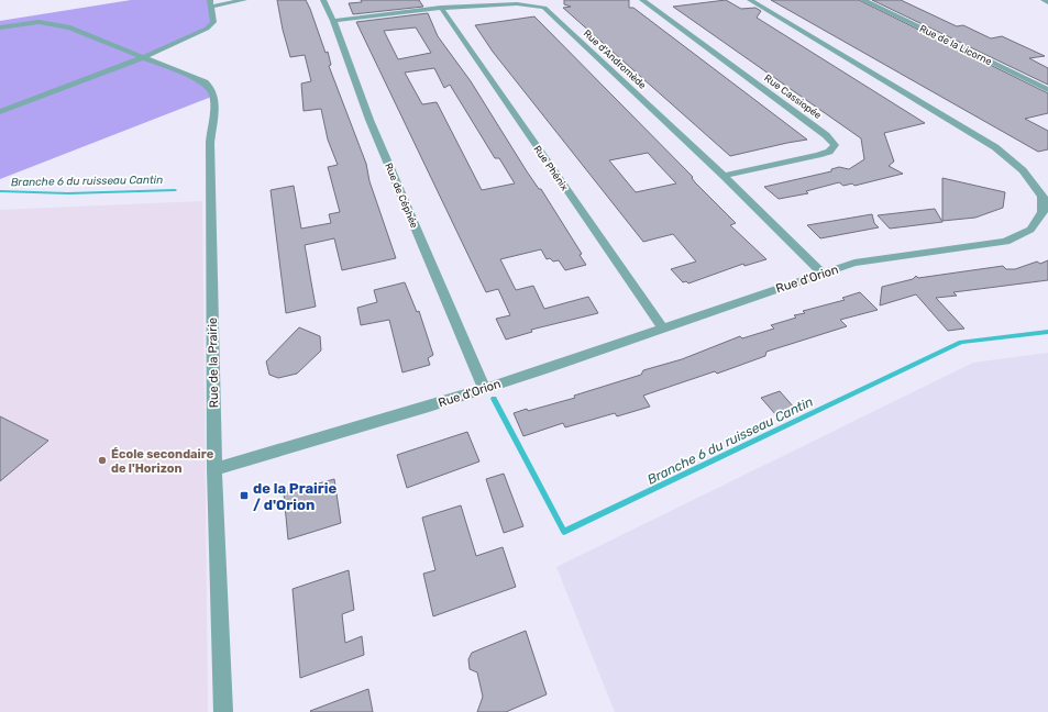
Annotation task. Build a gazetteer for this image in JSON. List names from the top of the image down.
{
  "streets": {
    "street": [
      "Rue de la Licorne",
      "Rue d'Andromède",
      "Rue Cassiopée",
      "Rue Phénix",
      "Rue de Céphée",
      "Rue d'Orion",
      "Rue de la Prairie"
    ]
  },
  "crossings": [
    ["Rue d'Andromède", "Rue Cassiopée"],
    ["Rue d'Andromède", "Rue Phénix"],
    ["Rue d'Andromède", "Rue de Céphée"],
    ["Rue d'Andromède", "Rue d'Orion"],
    ["Rue Phénix", "Rue d'Orion"],
    ["Rue de Céphée", "Rue d'Orion"],
    ["Rue d'Orion", "Rue de la Prairie"]
  ],
  "water": ["Branche 6 du ruisseau Cantin"],
  "places": {
    "other": ["École secondaire de l'Horizon"],
    "transit": ["de la Prairie / d'Orion"]
  }
}
